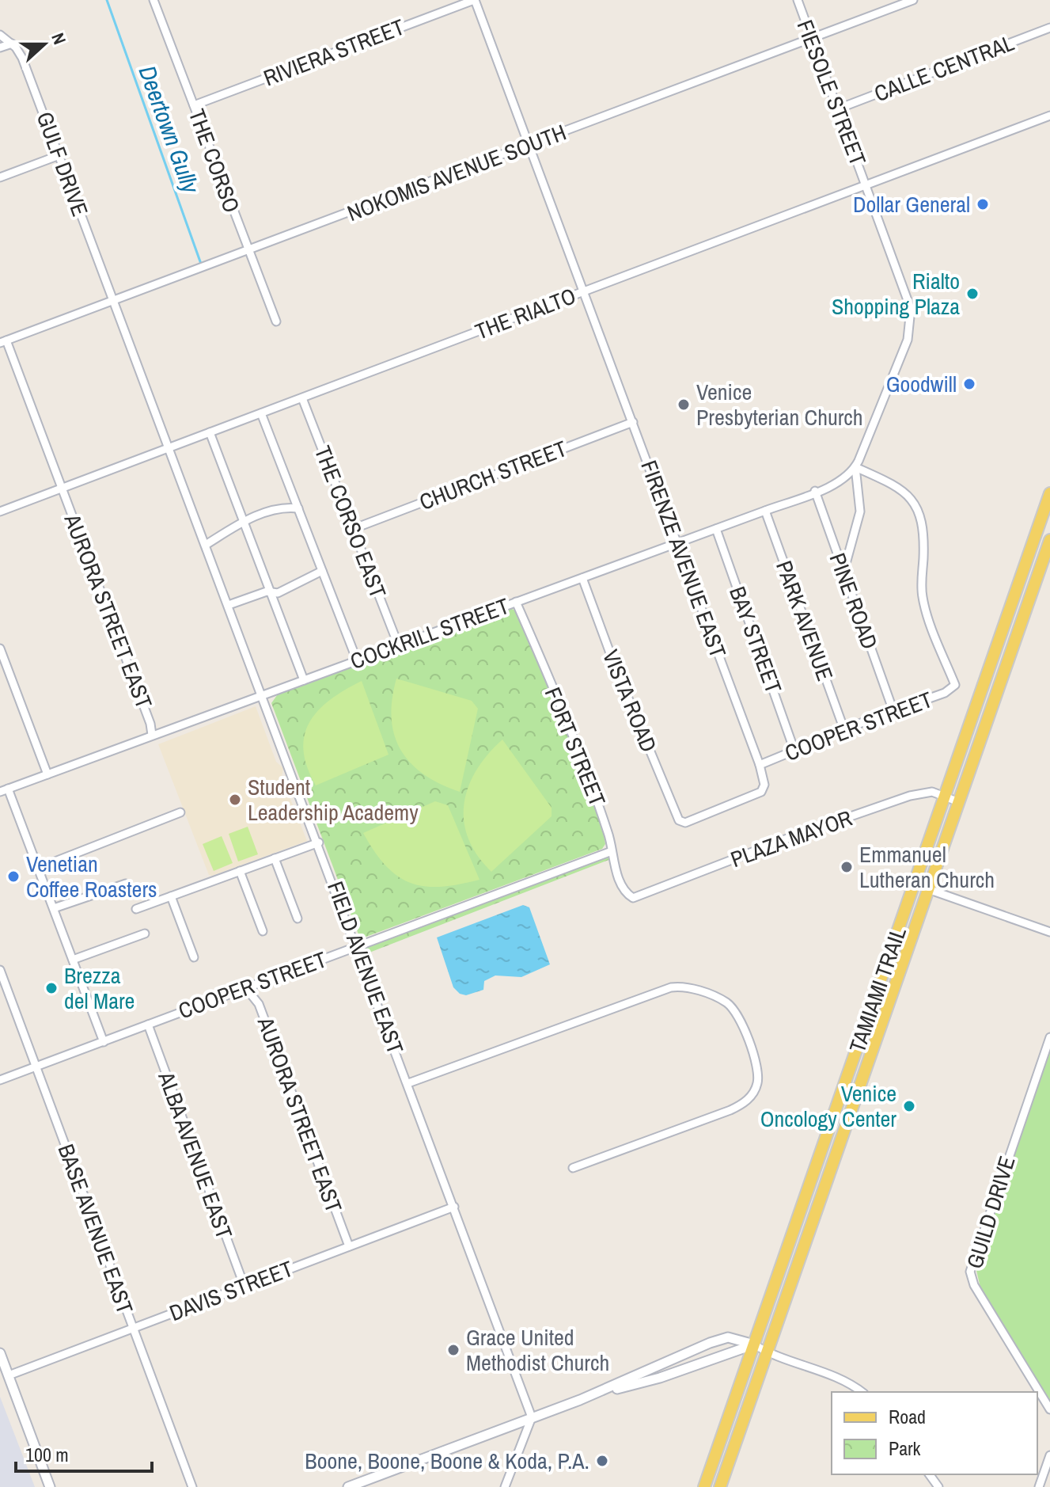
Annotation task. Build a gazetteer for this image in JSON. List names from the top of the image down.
{
  "streets": {
    "main road": ["TAMIAMI TRAIL"],
    "street": [
      "RIVIERA STREET",
      "CALLE CENTRAL",
      "FIESOLE STREET",
      "THE CORSO",
      "GULF DRIVE",
      "NOKOMIS AVENUE SOUTH",
      "THE RIALTO",
      "CHURCH STREET",
      "THE CORSO EAST",
      "FIRENZE AVENUE EAST",
      "PINE ROAD",
      "AURORA STREET EAST",
      "PARK AVENUE",
      "COCKRILL STREET",
      "BAY STREET",
      "VISTA ROAD",
      "COOPER STREET",
      "FORT STREET",
      "PLAZA MAYOR",
      "FIELD AVENUE EAST",
      "ALBA AVENUE EAST",
      "GUILD DRIVE",
      "BASE AVENUE EAST",
      "DAVIS STREET"
    ]
  },
  "crossings": [
    ["RIVIERA STREET", "THE CORSO"],
    ["RIVIERA STREET", "FIRENZE AVENUE EAST"],
    ["CALLE CENTRAL", "FIESOLE STREET"],
    ["FIESOLE STREET", "NOKOMIS AVENUE SOUTH"],
    ["FIESOLE STREET", "THE RIALTO"],
    ["THE CORSO", "NOKOMIS AVENUE SOUTH"],
    ["GULF DRIVE", "NOKOMIS AVENUE SOUTH"],
    ["GULF DRIVE", "THE RIALTO"],
    ["GULF DRIVE", "FIELD AVENUE EAST"],
    ["NOKOMIS AVENUE SOUTH", "FIRENZE AVENUE EAST"],
    ["NOKOMIS AVENUE SOUTH", "AURORA STREET EAST"],
    ["THE RIALTO", "THE CORSO EAST"],
    ["THE RIALTO", "FIRENZE AVENUE EAST"],
    ["THE RIALTO", "AURORA STREET EAST"],
    ["THE RIALTO", "FIELD AVENUE EAST"],
    ["CHURCH STREET", "THE CORSO EAST"],
    ["CHURCH STREET", "FIRENZE AVENUE EAST"],
    ["THE CORSO EAST", "COCKRILL STREET"],
    ["FIRENZE AVENUE EAST", "COCKRILL STREET"],
    ["FIRENZE AVENUE EAST", "VISTA ROAD"],
    ["FIRENZE AVENUE EAST", "COOPER STREET"],
    ["PINE ROAD", "COCKRILL STREET"],
    ["PINE ROAD", "COOPER STREET"],
    ["AURORA STREET EAST", "COCKRILL STREET"],
    ["AURORA STREET EAST", "COOPER STREET"],
    ["AURORA STREET EAST", "DAVIS STREET"],
    ["PARK AVENUE", "COCKRILL STREET"],
    ["PARK AVENUE", "COOPER STREET"],
    ["COCKRILL STREET", "BAY STREET"],
    ["COCKRILL STREET", "VISTA ROAD"],
    ["COCKRILL STREET", "COOPER STREET"],
    ["COCKRILL STREET", "FORT STREET"],
    ["COCKRILL STREET", "FIELD AVENUE EAST"],
    ["BAY STREET", "COOPER STREET"],
    ["COOPER STREET", "FORT STREET"],
    ["COOPER STREET", "FIELD AVENUE EAST"],
    ["COOPER STREET", "ALBA AVENUE EAST"],
    ["COOPER STREET", "BASE AVENUE EAST"],
    ["FORT STREET", "PLAZA MAYOR"],
    ["PLAZA MAYOR", "TAMIAMI TRAIL"],
    ["FIELD AVENUE EAST", "DAVIS STREET"],
    ["ALBA AVENUE EAST", "DAVIS STREET"],
    ["BASE AVENUE EAST", "DAVIS STREET"]
  ],
  "water": ["Deertown Gully"],
  "places": [
    "Dollar General",
    "Rialto Shopping Plaza",
    "Goodwill",
    "Venice Presbyterian Church",
    "Student Leadership Academy",
    "Emmanuel Lutheran Church",
    "Venetian Coffee Roasters",
    "Brezza del Mare",
    "Venice Oncology Center",
    "Grace United Methodist Church",
    "Boone, Boone, Boone & Koda, P.A."
  ],
  "legend": ["Road", "Park"],
  "scale_bar": "100 m",
  "north": "right"
}
